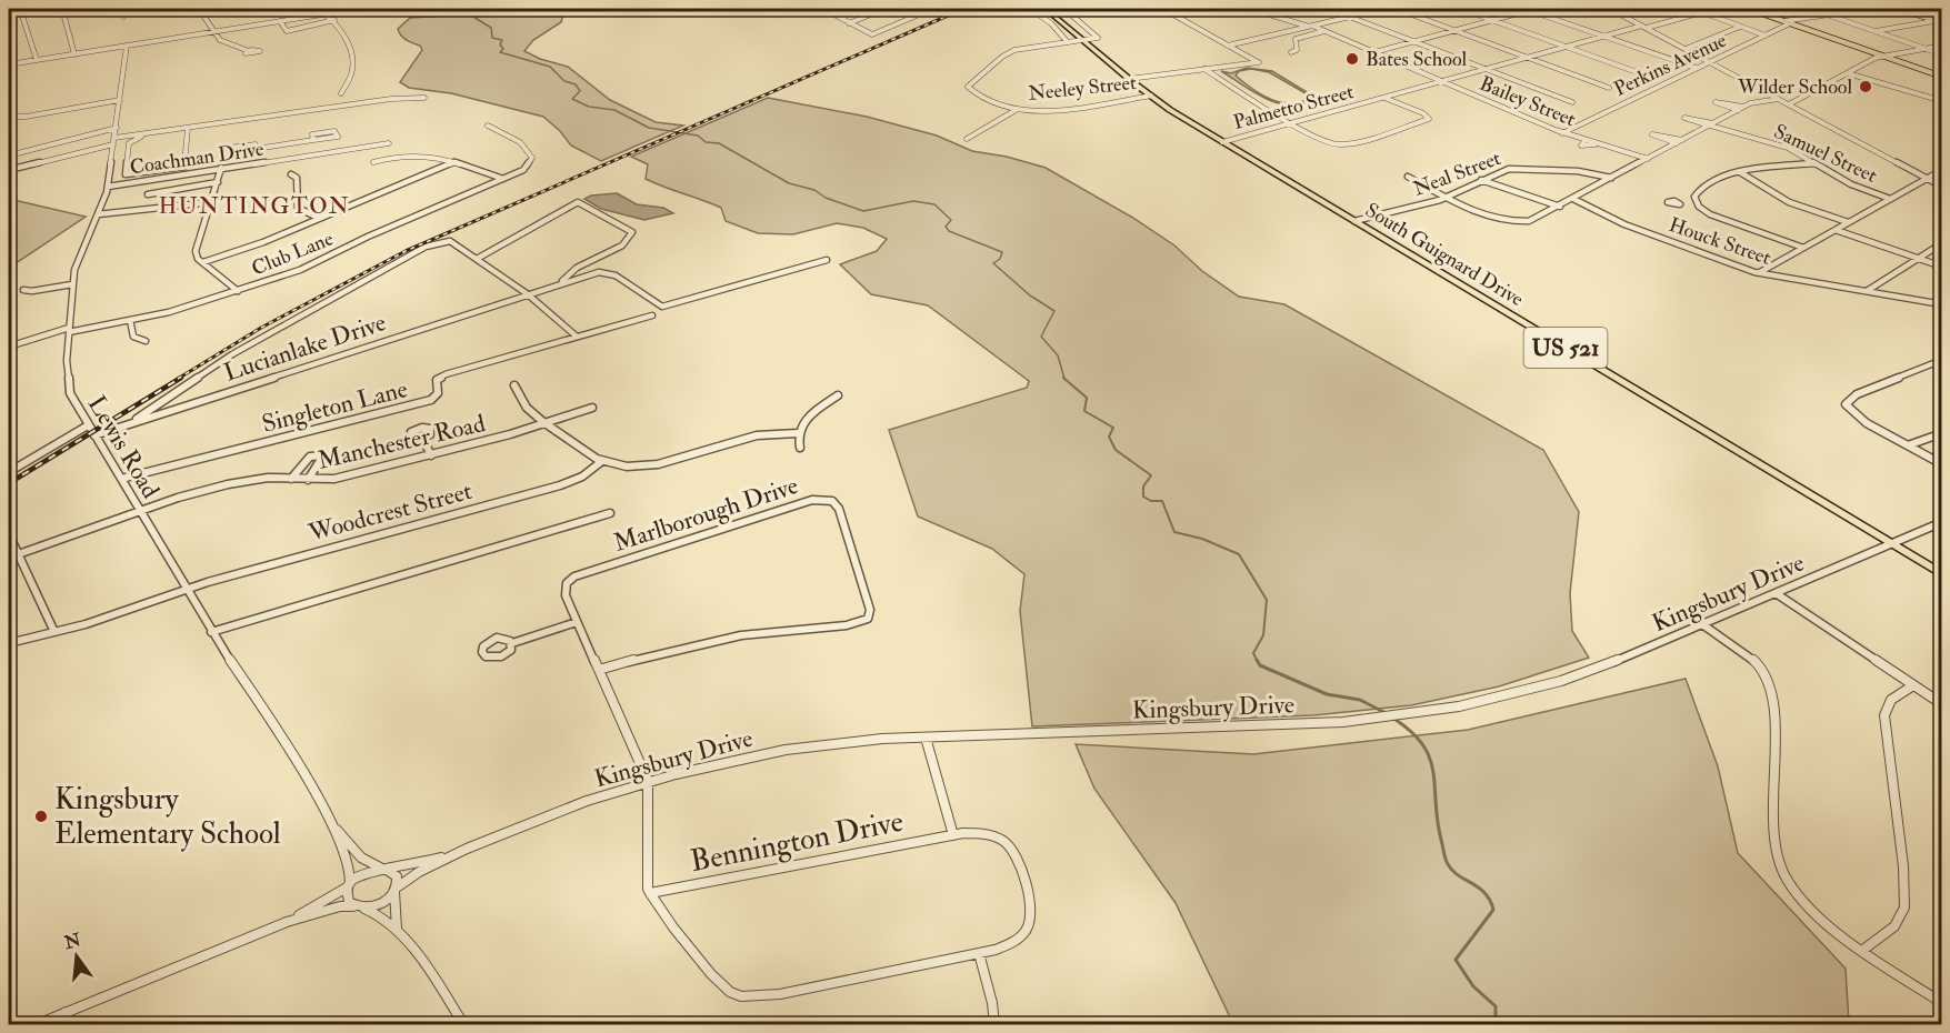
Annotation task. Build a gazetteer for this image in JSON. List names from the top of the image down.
{
  "streets": {
    "highway": ["South Guignard Drive", "US 521"],
    "street": [
      "Perkins Avenue",
      "Neeley Street",
      "Bailey Street",
      "Palmetto Street",
      "Samuel Street",
      "Coachman Drive",
      "Neal Street",
      "Houck Street",
      "Club Lane",
      "Lucianlake Drive",
      "Singleton Lane",
      "Manchester Road",
      "Lewis Road",
      "Woodcrest Street",
      "Marlborough Drive",
      "Kingsbury Drive",
      "Bennington Drive"
    ]
  },
  "crossings": [
    ["Perkins Avenue", "Bailey Street"],
    ["Neeley Street", "South Guignard Drive"],
    ["Bailey Street", "Palmetto Street"],
    ["Palmetto Street", "South Guignard Drive"],
    ["Coachman Drive", "Lewis Road"],
    ["Neal Street", "South Guignard Drive"],
    ["Club Lane", "Lewis Road"],
    ["South Guignard Drive", "Kingsbury Drive"],
    ["Lucianlake Drive", "Lewis Road"],
    ["Singleton Lane", "Lewis Road"],
    ["Manchester Road", "Lewis Road"],
    ["Lewis Road", "Woodcrest Street"],
    ["Lewis Road", "Kingsbury Drive"],
    ["Marlborough Drive", "Kingsbury Drive"]
  ],
  "districts": ["HUNTINGTON"],
  "places": ["Bates School", "Wilder School", "Kingsbury Elementary School"],
  "north": "top"
}
